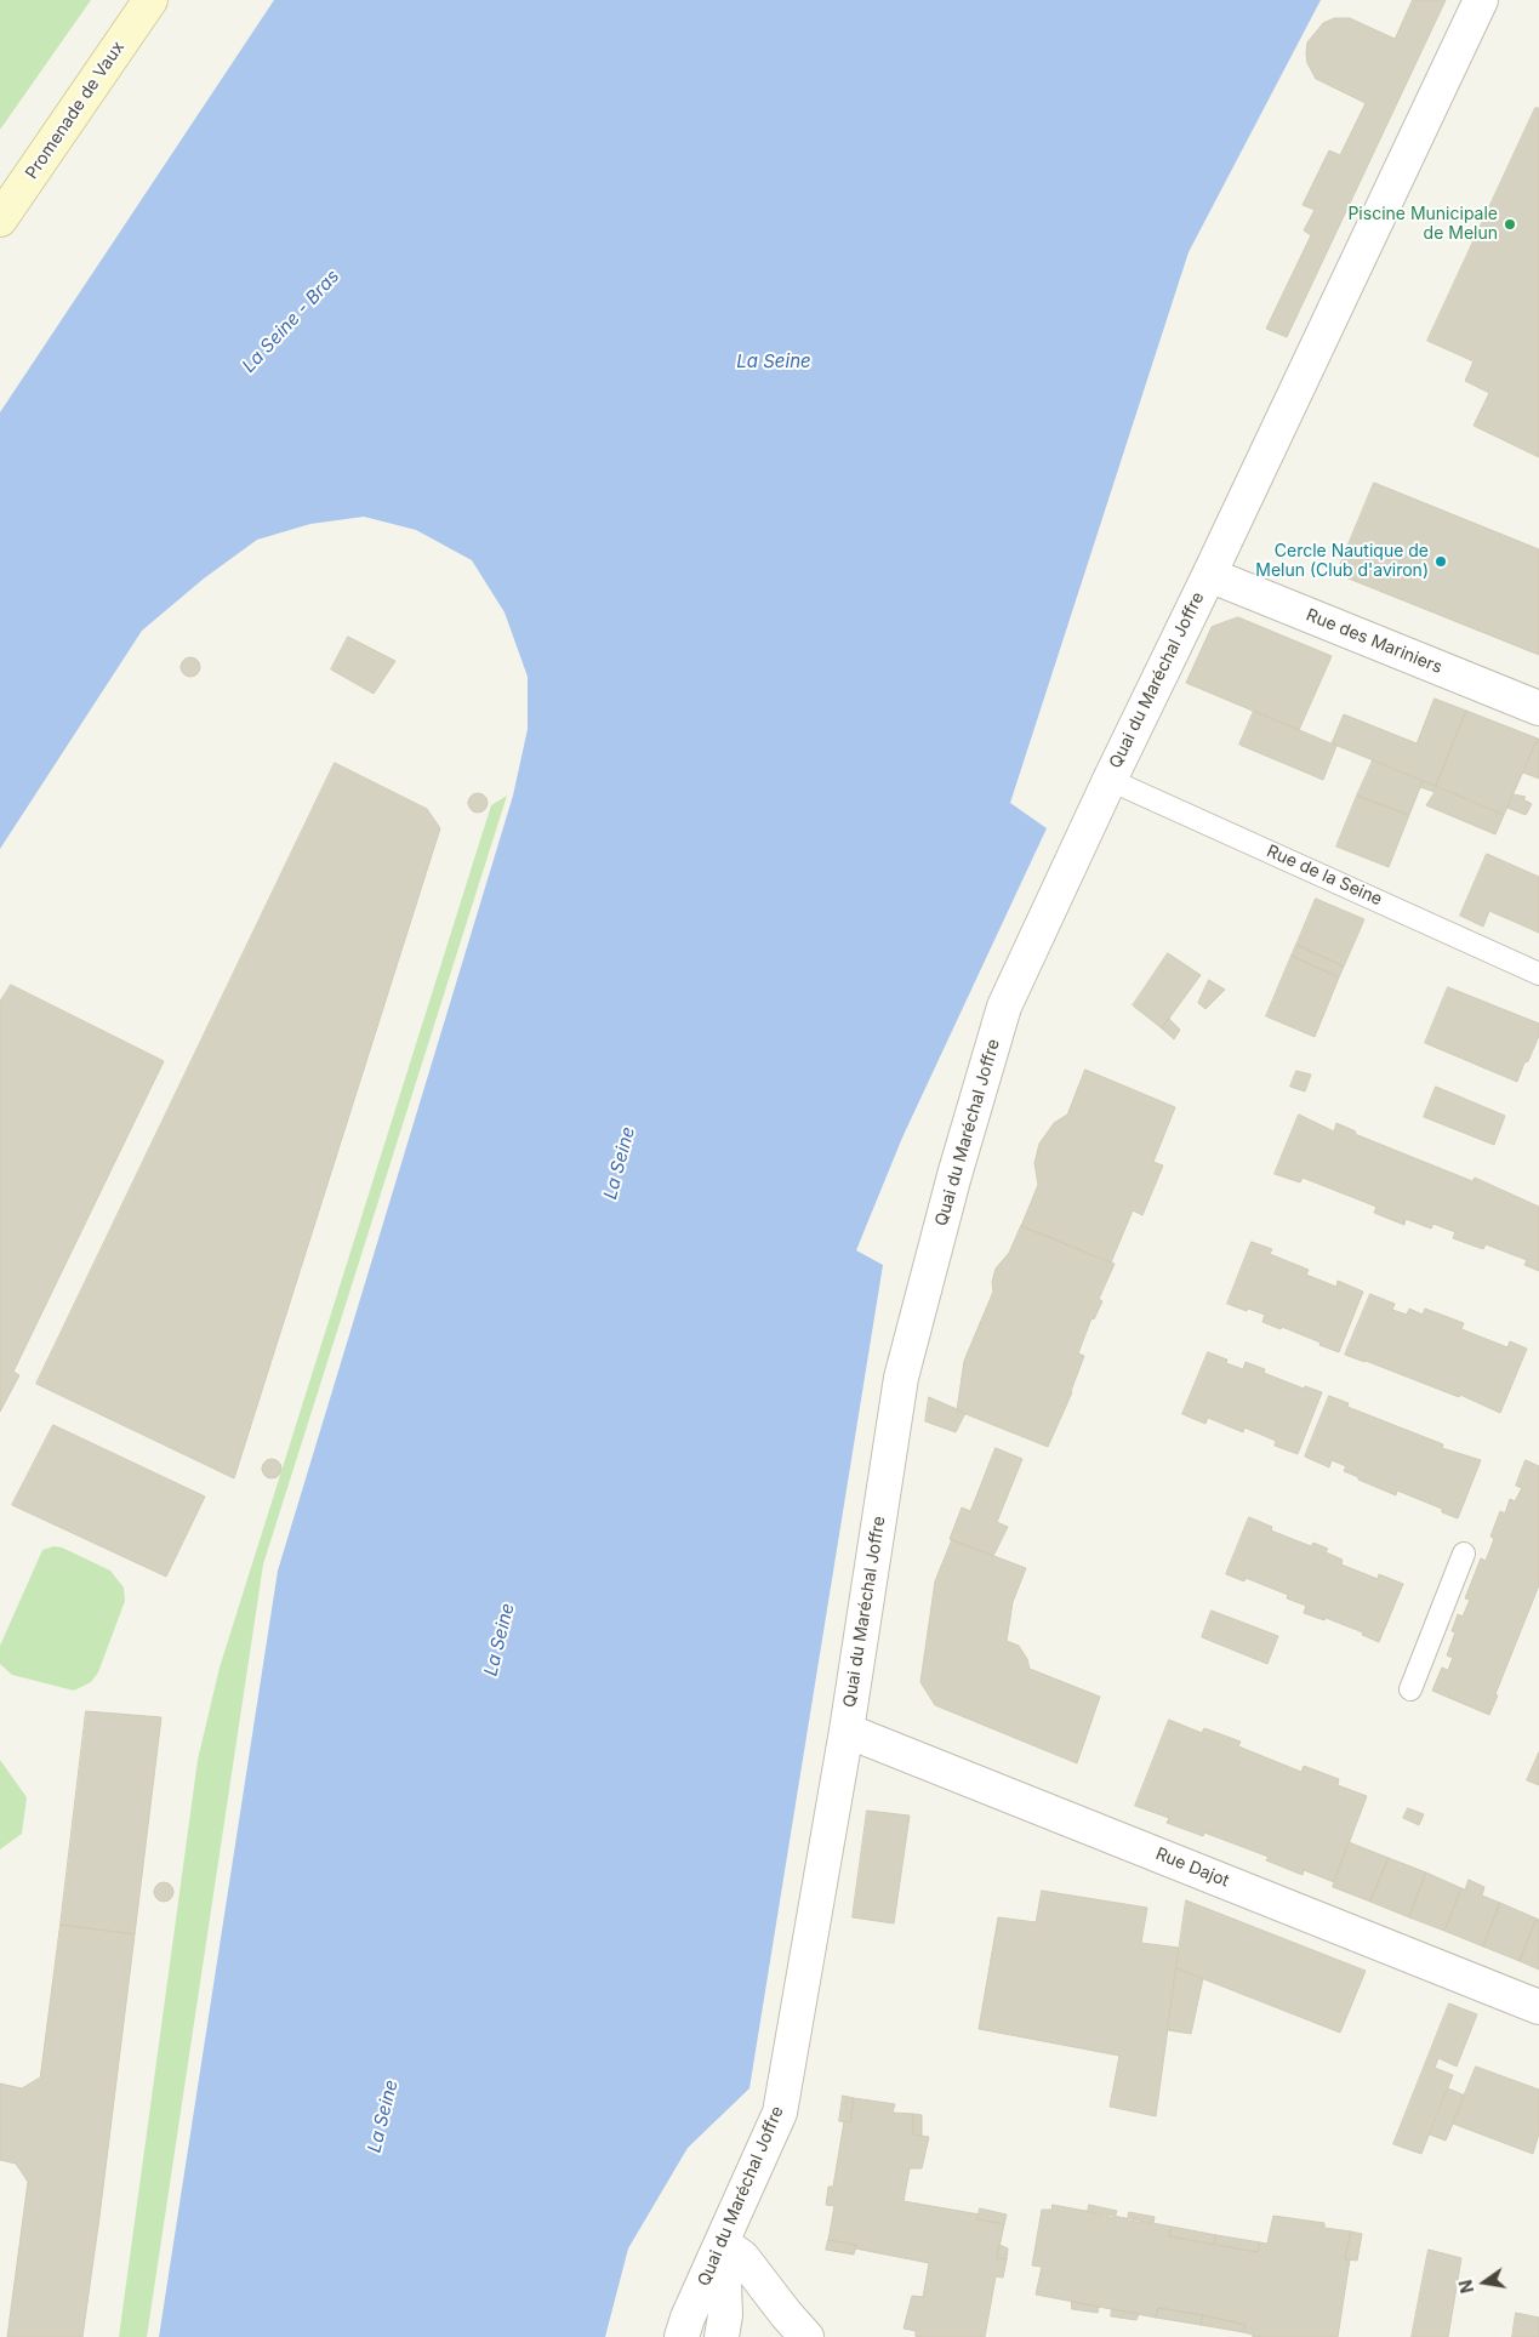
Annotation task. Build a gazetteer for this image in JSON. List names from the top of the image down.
{
  "streets": {
    "main road": ["Promenade de Vaux"],
    "street": ["Rue des Mariniers", "Quai du Maréchal Joffre", "Rue Dajot"],
    "lane": ["Rue de la Seine"]
  },
  "crossings": [
    ["Rue des Mariniers", "Quai du Maréchal Joffre"],
    ["Quai du Maréchal Joffre", "Rue de la Seine"],
    ["Quai du Maréchal Joffre", "Rue Dajot"]
  ],
  "water": ["La Seine - Bras", "La Seine"],
  "places": ["Piscine Municipale de Melun", "Cercle Nautique de Melun (Club d'aviron)"],
  "north": "left"
}
